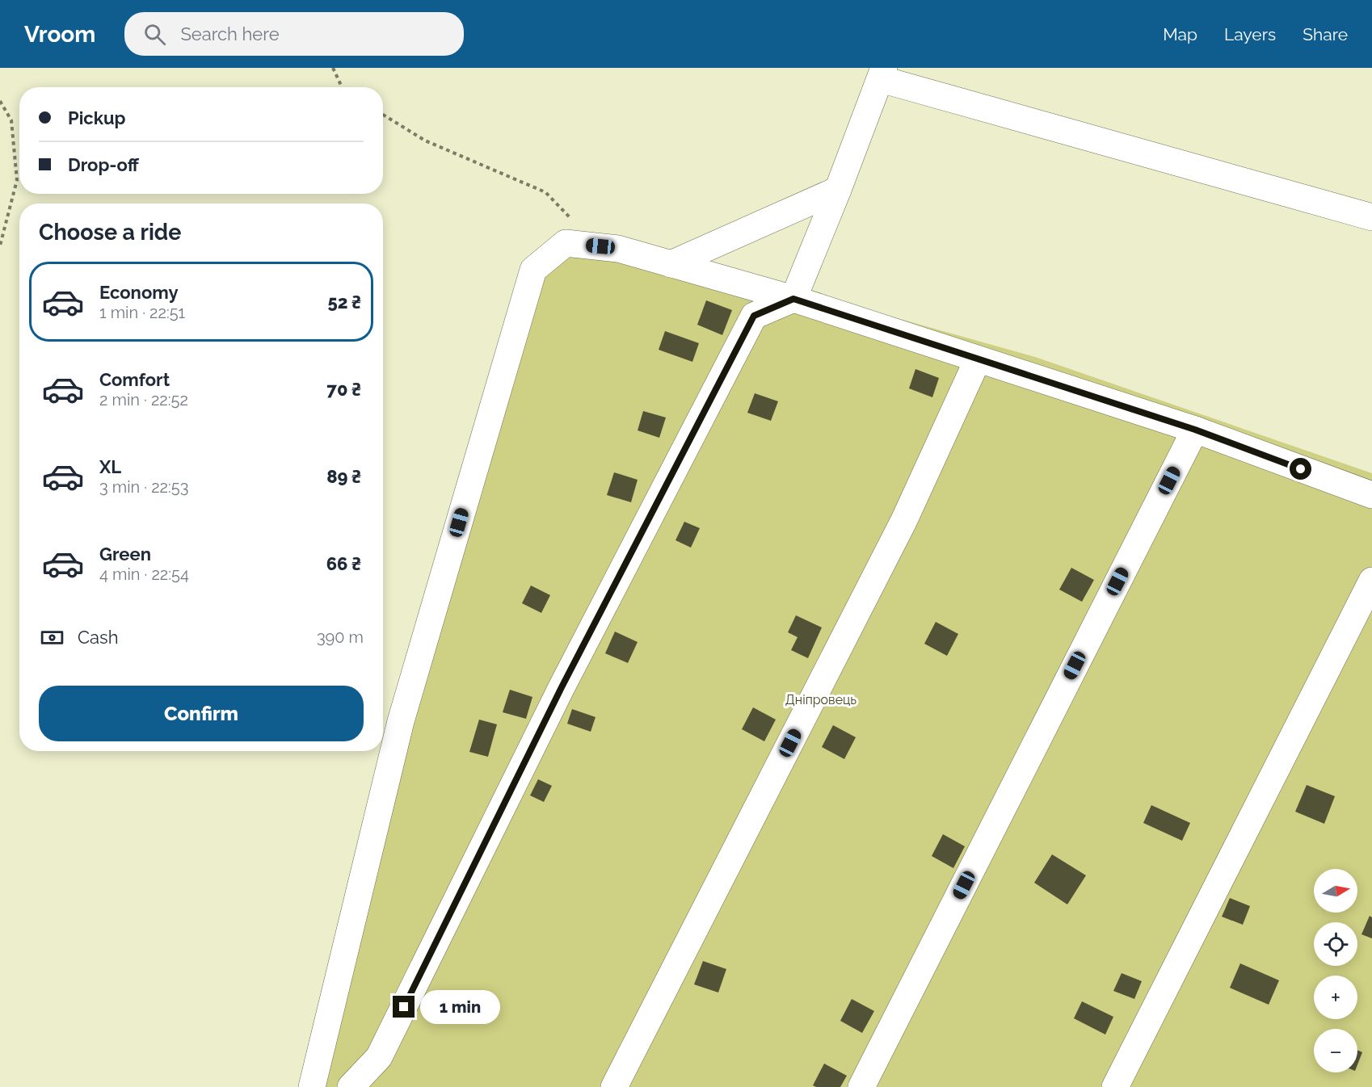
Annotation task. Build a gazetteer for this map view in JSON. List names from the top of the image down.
{
  "parks": ["Дніпровець"],
  "north": "right",
  "page": {
    "header": "Vroom",
    "search": "Search here",
    "nav": ["Map", "Layers", "Share"],
    "banner": ["Pickup", "Drop-off"],
    "heading": "Choose a ride",
    "list": [
      {
        "name": "Economy",
        "note": "1 min · 22:51",
        "value": "52 ₴"
      },
      {
        "name": "Comfort",
        "note": "2 min · 22:52",
        "value": "70 ₴"
      },
      {
        "name": "XL",
        "note": "3 min · 22:53",
        "value": "89 ₴"
      },
      {
        "name": "Green",
        "note": "4 min · 22:54",
        "value": "66 ₴"
      }
    ],
    "pay": ["Cash", "390 m"],
    "buttons": "Confirm",
    "map_buttons": ["+", "−"],
    "bubble": "1 min"
  }
}
